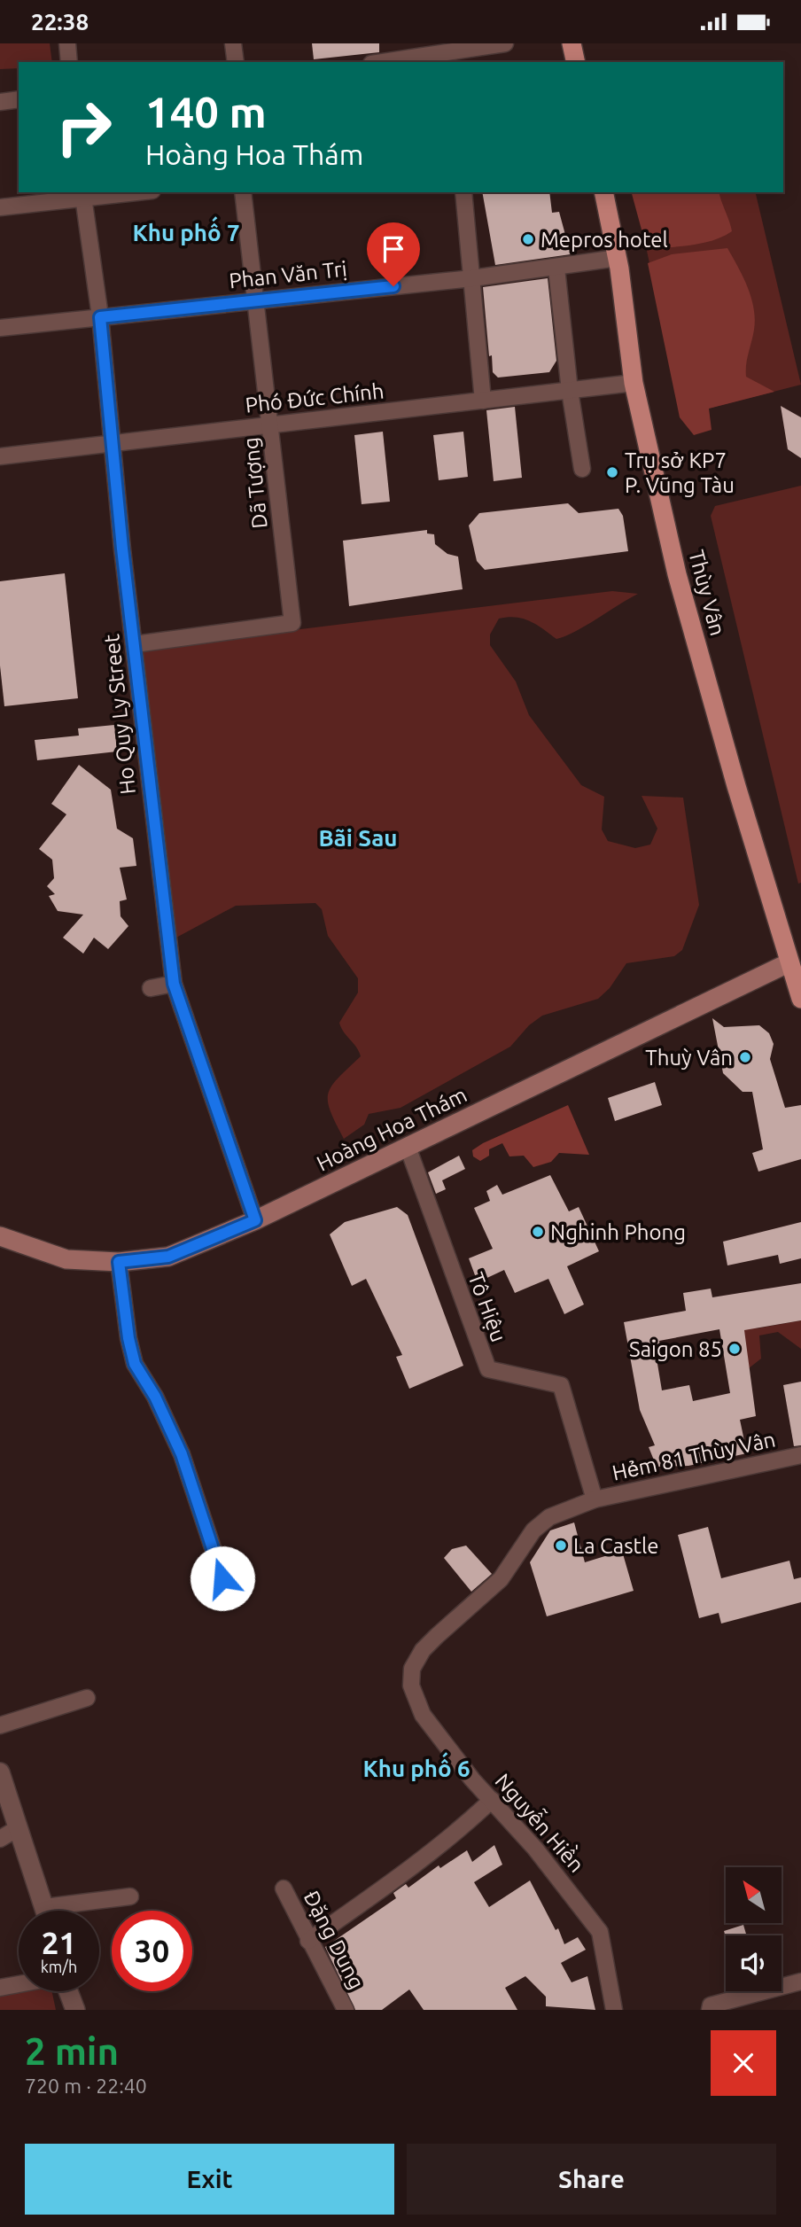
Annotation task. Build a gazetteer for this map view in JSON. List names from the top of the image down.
{
  "streets": {
    "main road": ["Thùy Vân", "Hoàng Hoa Thám"],
    "street": [
      "Phan Văn Trị",
      "Phó Đức Chính",
      "Dã Tượng",
      "Ho Quy Ly Street",
      "Tô Hiệu",
      "Hẻm 81 Thùy Vân",
      "Nguyễn Hiền",
      "Đặng Dung"
    ]
  },
  "crossings": [
    ["Phan Văn Trị", "Dã Tượng"],
    ["Phan Văn Trị", "Thùy Vân"],
    ["Phan Văn Trị", "Ho Quy Ly Street"],
    ["Phó Đức Chính", "Dã Tượng"],
    ["Phó Đức Chính", "Thùy Vân"],
    ["Phó Đức Chính", "Ho Quy Ly Street"],
    ["Dã Tượng", "Ho Quy Ly Street"],
    ["Thùy Vân", "Hoàng Hoa Thám"],
    ["Ho Quy Ly Street", "Hoàng Hoa Thám"],
    ["Hoàng Hoa Thám", "Tô Hiệu"],
    ["Tô Hiệu", "Hẻm 81 Thùy Vân"],
    ["Tô Hiệu", "Nguyễn Hiền"],
    ["Hẻm 81 Thùy Vân", "Nguyễn Hiền"]
  ],
  "districts": ["Khu phố 7", "Bãi Sau", "Khu phố 6"],
  "places": [
    "Mepros hotel",
    "Trụ sở KP7 P. Vũng Tàu",
    "Thuỳ Vân",
    "Nghinh Phong",
    "Saigon 85",
    "La Castle"
  ],
  "north": "top left",
  "page": {
    "status": "22:38",
    "turn": ["140 m", "Hoàng Hoa Thám"],
    "speed": "21 km/h",
    "limit": "30",
    "heading": ["2 min", "720 m · 22:40"],
    "buttons": ["Exit", "Share"]
  }
}
